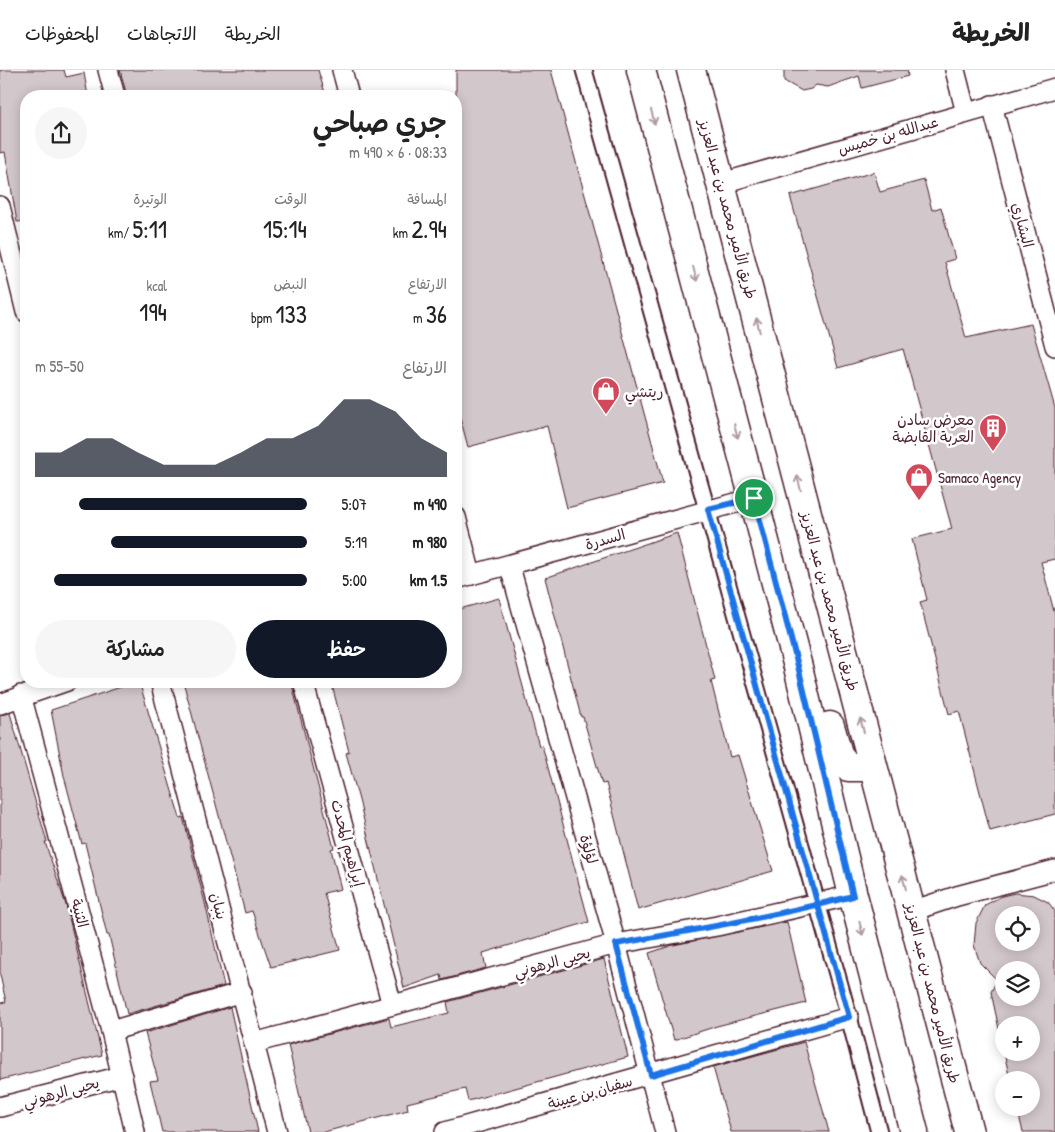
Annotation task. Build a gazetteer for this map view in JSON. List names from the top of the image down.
{
  "streets": {
    "main road": ["طريق الأمير محمد بن عبد العزيز"],
    "street": [
      "عبدالله بن خميس",
      "البشاري",
      "السدرة",
      "إبراهيم المحدث",
      "لؤلؤة",
      "بنبان",
      "الثنية",
      "يحيى الرهوني",
      "سفيان بن عيينة"
    ]
  },
  "crossings": [
    ["عبدالله بن خميس", "طريق الأمير محمد بن عبد العزيز"],
    ["عبدالله بن خميس", "البشاري"],
    ["السدرة", "لؤلؤة"],
    ["إبراهيم المحدث", "يحيى الرهوني"],
    ["لؤلؤة", "يحيى الرهوني"],
    ["لؤلؤة", "سفيان بن عيينة"],
    ["بنبان", "يحيى الرهوني"],
    ["الثنية", "يحيى الرهوني"]
  ],
  "places": {
    "shop": ["ريتشي", "Samaco Agency"],
    "building": ["معرض سادن العربة القابضة"]
  },
  "page": {
    "header": "الخريطة",
    "nav": ["الخريطة", "الاتجاهات", "المحفوظات"],
    "heading": ["جري صباحي", "08:33 · 6 × 490 m"],
    "stats": [
      ["المسافة", "2.94 km"],
      ["الوقت", "15:14"],
      ["الوتيرة", "5:11 /km"],
      ["الارتفاع", "36 m"],
      ["النبض", "133 bpm"],
      ["kcal", "194"]
    ],
    "chart": ["الارتفاع", "50–55 m"],
    "list": [
      {
        "name": "490 m",
        "note": "5:07"
      },
      {
        "name": "980 m",
        "note": "5:19"
      },
      {
        "name": "1.5 km",
        "note": "5:00"
      }
    ],
    "buttons": ["حفظ", "مشاركة"],
    "map_buttons": ["+", "−"]
  }
}
